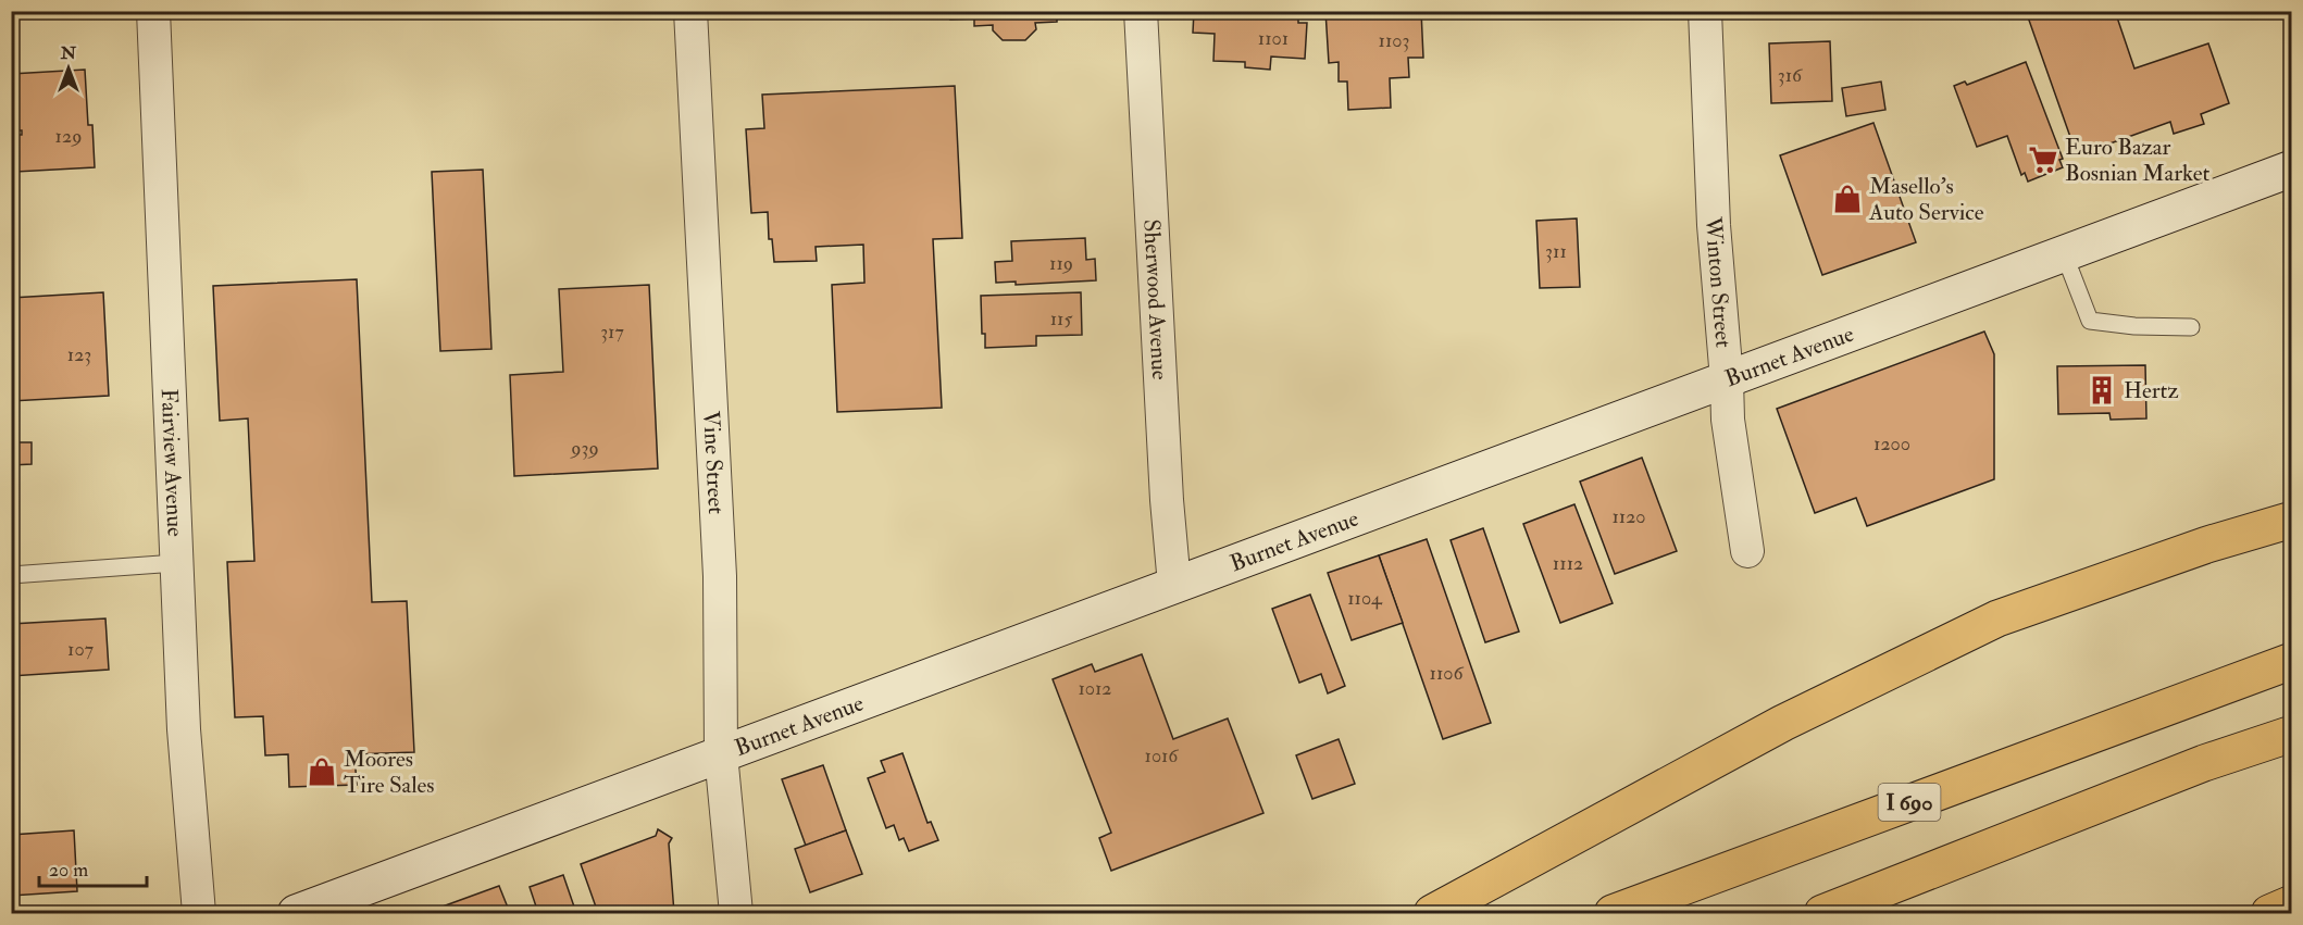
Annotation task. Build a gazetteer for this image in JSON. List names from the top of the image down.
{
  "streets": {
    "highway": ["I 690"],
    "street": [
      "Winton Street",
      "Sherwood Avenue",
      "Burnet Avenue",
      "Fairview Avenue",
      "Vine Street"
    ]
  },
  "crossings": [
    ["Winton Street", "Burnet Avenue"],
    ["Sherwood Avenue", "Burnet Avenue"],
    ["Burnet Avenue", "Vine Street"]
  ],
  "places": {
    "supermarket": ["Euro Bazar Bosnian Market"],
    "shop": ["Masello's Auto Service", "Moores Tire Sales"],
    "building": ["Hertz"]
  },
  "house_numbers": [
    "1101",
    "1103",
    "316",
    "129",
    "311",
    "119",
    "115",
    "317",
    "123",
    "1200",
    "939",
    "1120",
    "1112",
    "1104",
    "107",
    "1106",
    "1012",
    "1016"
  ],
  "scale_bar": "20 m",
  "north": "top"
}
